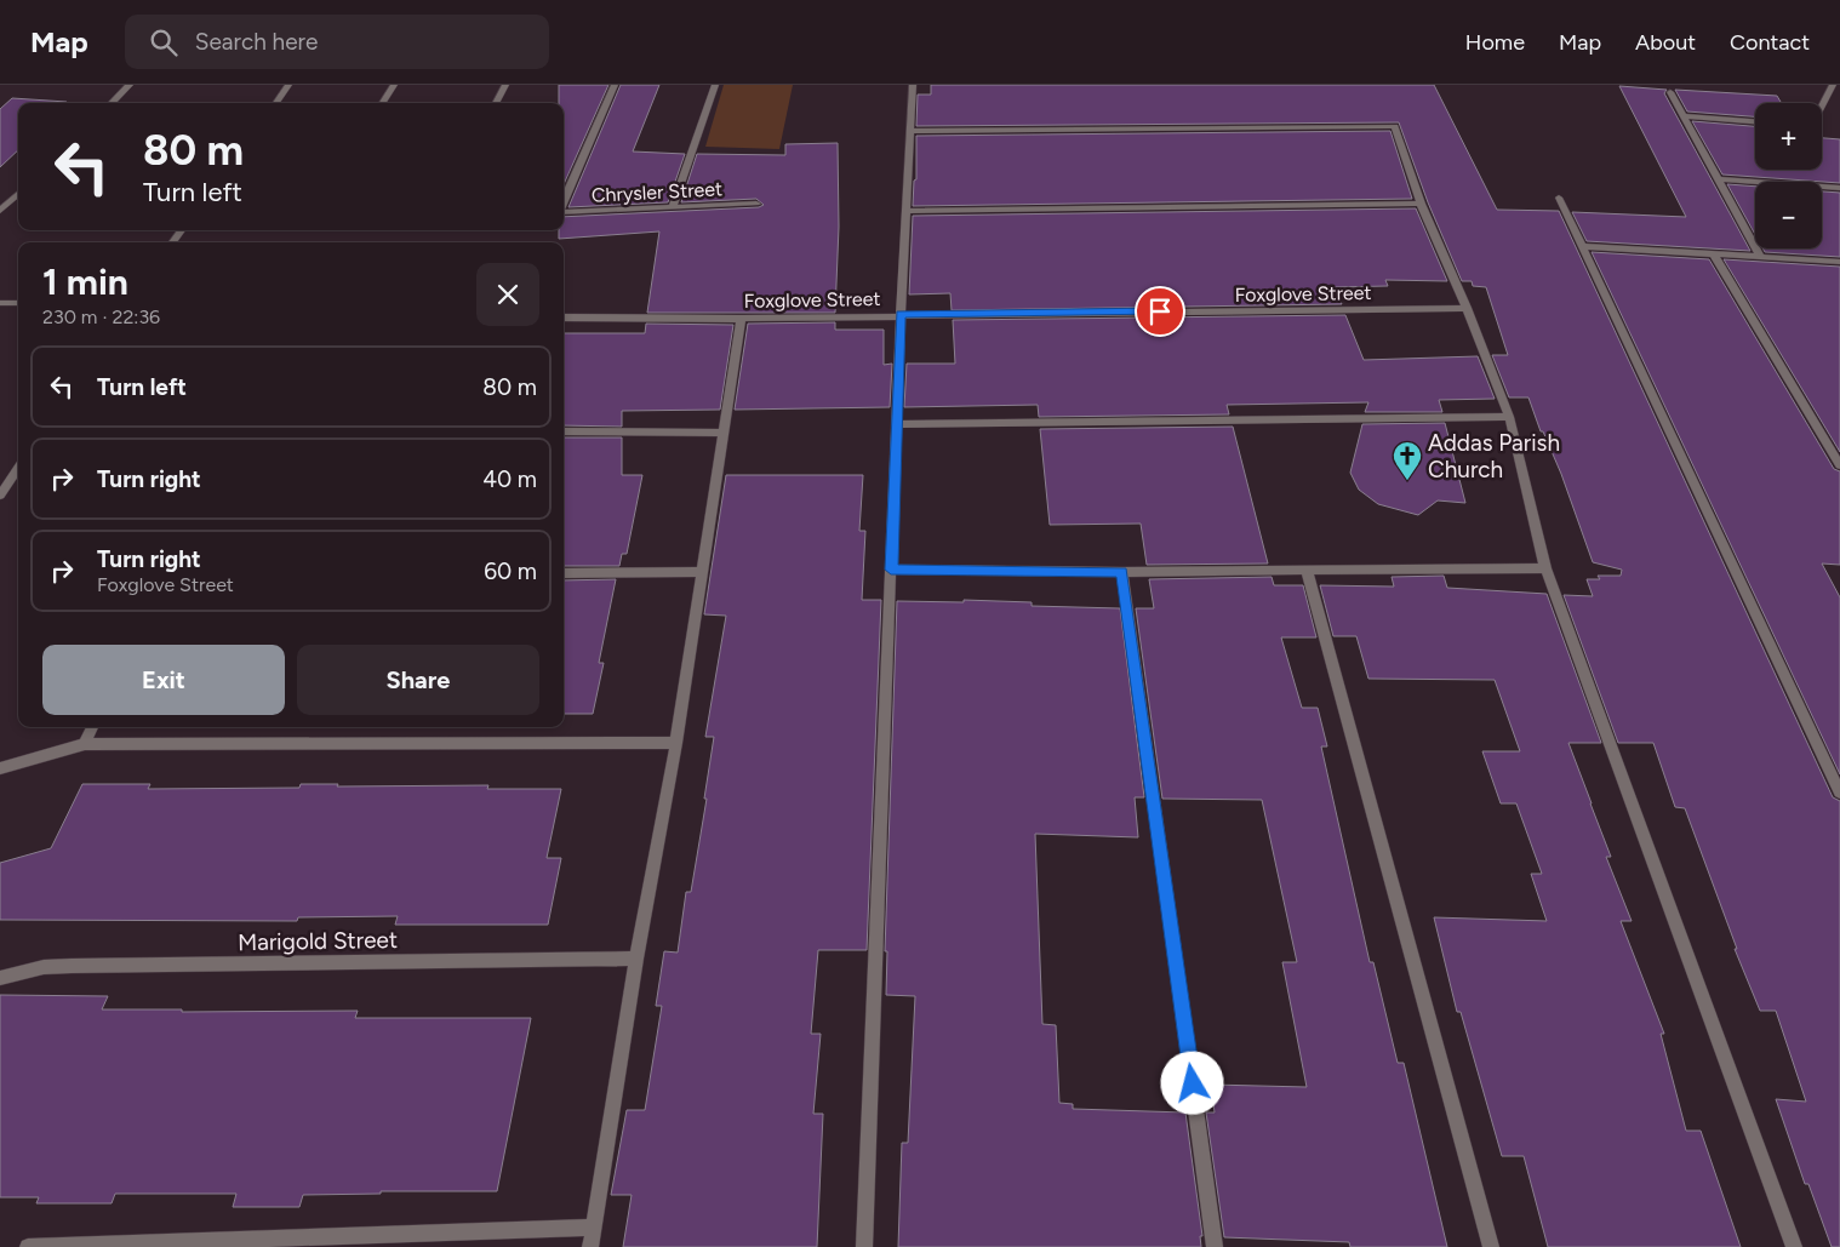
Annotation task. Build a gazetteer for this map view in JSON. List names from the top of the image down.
{
  "streets": {
    "street": ["Chrysler Street", "Foxglove Street", "Marigold Street"]
  },
  "places": {
    "church": ["Addas Parish Church"]
  },
  "page": {
    "header": "Map",
    "search": "Search here",
    "nav": [
      "Home",
      "Map",
      "About",
      "Contact"
    ],
    "map_buttons": ["+", "−"],
    "turn": ["80 m", "Turn left"],
    "heading": ["1 min", "230 m · 22:36"],
    "list": [
      {
        "name": "Turn left",
        "value": "80 m"
      },
      {
        "name": "Turn right",
        "value": "40 m"
      },
      {
        "name": "Turn right",
        "note": "Foxglove Street",
        "value": "60 m"
      }
    ],
    "buttons": ["Exit", "Share"]
  }
}
